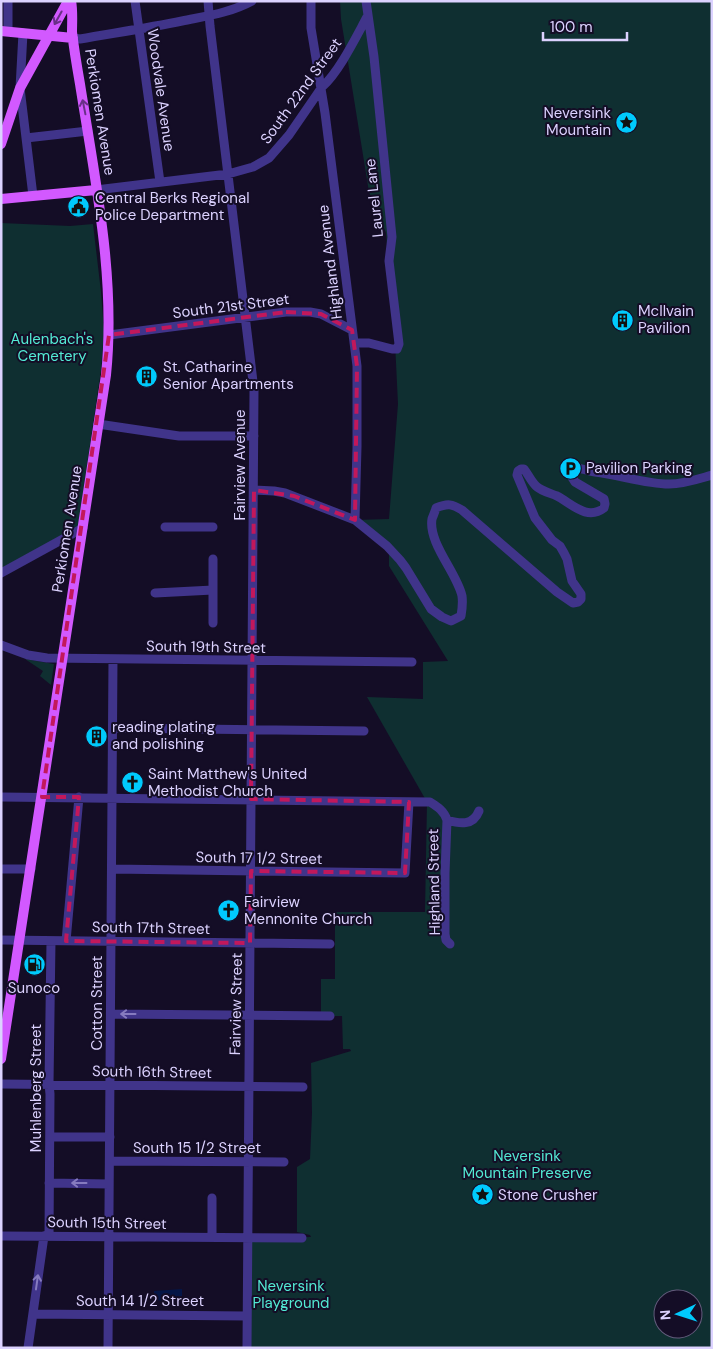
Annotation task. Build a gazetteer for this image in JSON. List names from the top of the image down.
{
  "streets": {
    "main road": ["Perkiomen Avenue"],
    "street": [
      "Woodvale Avenue",
      "South 22nd Street",
      "Laurel Lane",
      "Highland Avenue",
      "South 21st Street",
      "Fairview Avenue",
      "South 19th Street",
      "South 17 1/2 Street",
      "Highland Street",
      "South 17th Street",
      "Cotton Street",
      "Fairview Street",
      "South 16th Street",
      "Muhlenberg Street",
      "South 15 1/2 Street",
      "South 15th Street",
      "South 14 1/2 Street"
    ]
  },
  "crossings": [
    ["Woodvale Avenue", "South 22nd Street"],
    ["South 22nd Street", "Perkiomen Avenue"],
    ["South 22nd Street", "Laurel Lane"],
    ["South 22nd Street", "Highland Avenue"],
    ["South 22nd Street", "Fairview Avenue"],
    ["Perkiomen Avenue", "South 21st Street"],
    ["Perkiomen Avenue", "South 19th Street"],
    ["Perkiomen Avenue", "South 17th Street"],
    ["Laurel Lane", "Highland Avenue"],
    ["Highland Avenue", "South 21st Street"],
    ["South 21st Street", "Fairview Avenue"],
    ["Fairview Avenue", "South 19th Street"],
    ["Fairview Avenue", "Fairview Street"],
    ["South 19th Street", "Cotton Street"],
    ["South 19th Street", "Fairview Street"],
    ["South 17 1/2 Street", "Highland Street"],
    ["South 17 1/2 Street", "Cotton Street"],
    ["South 17 1/2 Street", "Fairview Street"],
    ["South 17th Street", "Cotton Street"],
    ["South 17th Street", "Fairview Street"],
    ["South 17th Street", "Muhlenberg Street"],
    ["Cotton Street", "South 16th Street"],
    ["Cotton Street", "South 15 1/2 Street"],
    ["Cotton Street", "South 15th Street"],
    ["Cotton Street", "South 14 1/2 Street"],
    ["Fairview Street", "South 16th Street"],
    ["Fairview Street", "South 15 1/2 Street"],
    ["Fairview Street", "South 15th Street"],
    ["Fairview Street", "South 14 1/2 Street"],
    ["South 16th Street", "Muhlenberg Street"],
    ["Muhlenberg Street", "South 15th Street"],
    ["Muhlenberg Street", "South 14 1/2 Street"]
  ],
  "parks": ["Aulenbach's Cemetery", "Neversink Mountain Preserve", "Neversink Playground"],
  "places": {
    "place": ["Neversink Mountain", "Stone Crusher"],
    "public building": ["Central Berks Regional Police Department"],
    "building": ["McIlvain Pavilion", "St. Catharine Senior Apartments", "reading plating and polishing"],
    "parking": ["Pavilion Parking"],
    "church": ["Saint Matthew's United Methodist Church", "Fairview Mennonite Church"],
    "fuel station": ["Sunoco"]
  },
  "scale_bar": "100 m",
  "north": "left"
}
